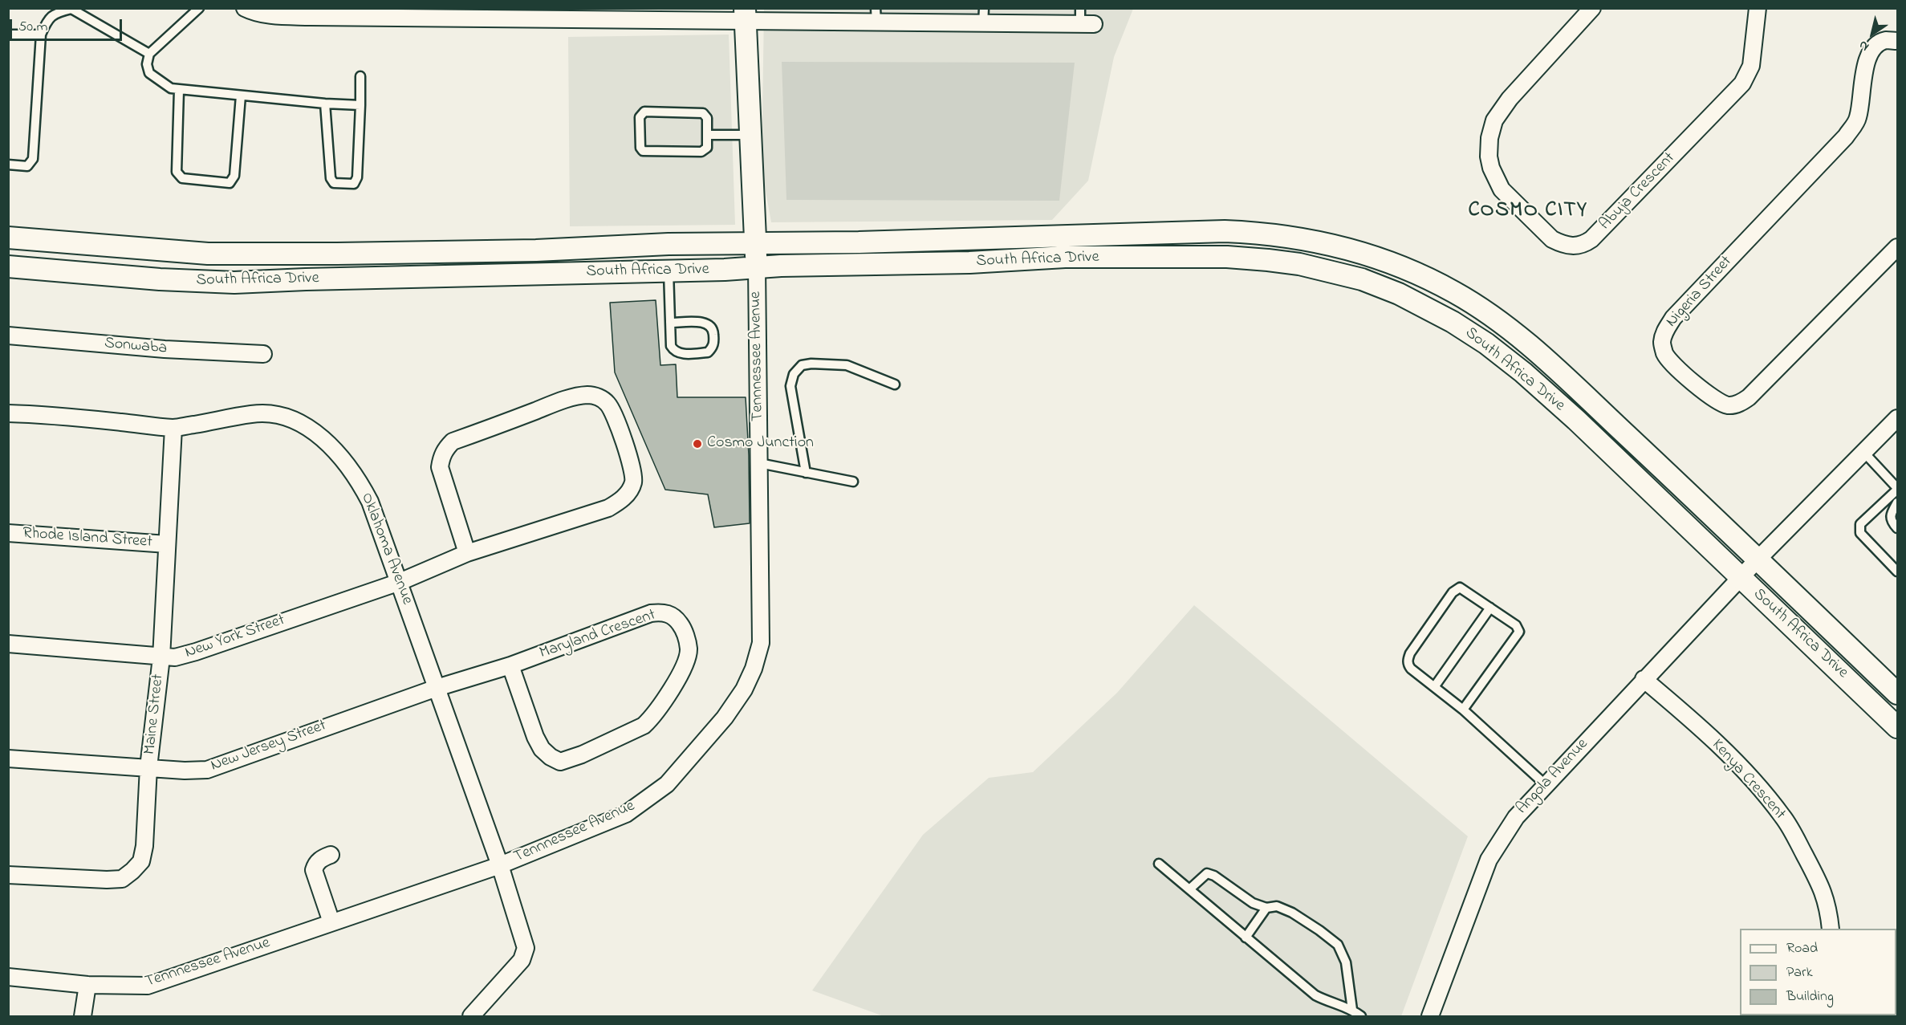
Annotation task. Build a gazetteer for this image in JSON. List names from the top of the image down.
{
  "streets": {
    "street": [
      "Abuja Crescent",
      "South Africa Drive",
      "Nigeria Street",
      "Sonwaba",
      "Tennnessee Avenue",
      "Rhode Island Street",
      "Oklahoma Avenue",
      "Maryland Crescent",
      "New York Street",
      "Maine Street",
      "New Jersey Street",
      "Angola Avenue",
      "Kenya Crescent"
    ]
  },
  "crossings": [
    ["South Africa Drive", "Tennnessee Avenue"],
    ["South Africa Drive", "Angola Avenue"],
    ["Tennnessee Avenue", "Oklahoma Avenue"],
    ["Rhode Island Street", "Maine Street"],
    ["Oklahoma Avenue", "Maryland Crescent"],
    ["Oklahoma Avenue", "New York Street"],
    ["Oklahoma Avenue", "Maine Street"],
    ["Oklahoma Avenue", "New Jersey Street"],
    ["Maryland Crescent", "New Jersey Street"],
    ["New York Street", "Maine Street"],
    ["Maine Street", "New Jersey Street"],
    ["Angola Avenue", "Kenya Crescent"]
  ],
  "districts": ["COSMO CITY"],
  "places": ["Cosmo Junction"],
  "legend": ["Road", "Park", "Building"],
  "scale_bar": "50 m",
  "north": "bottom left"
}
